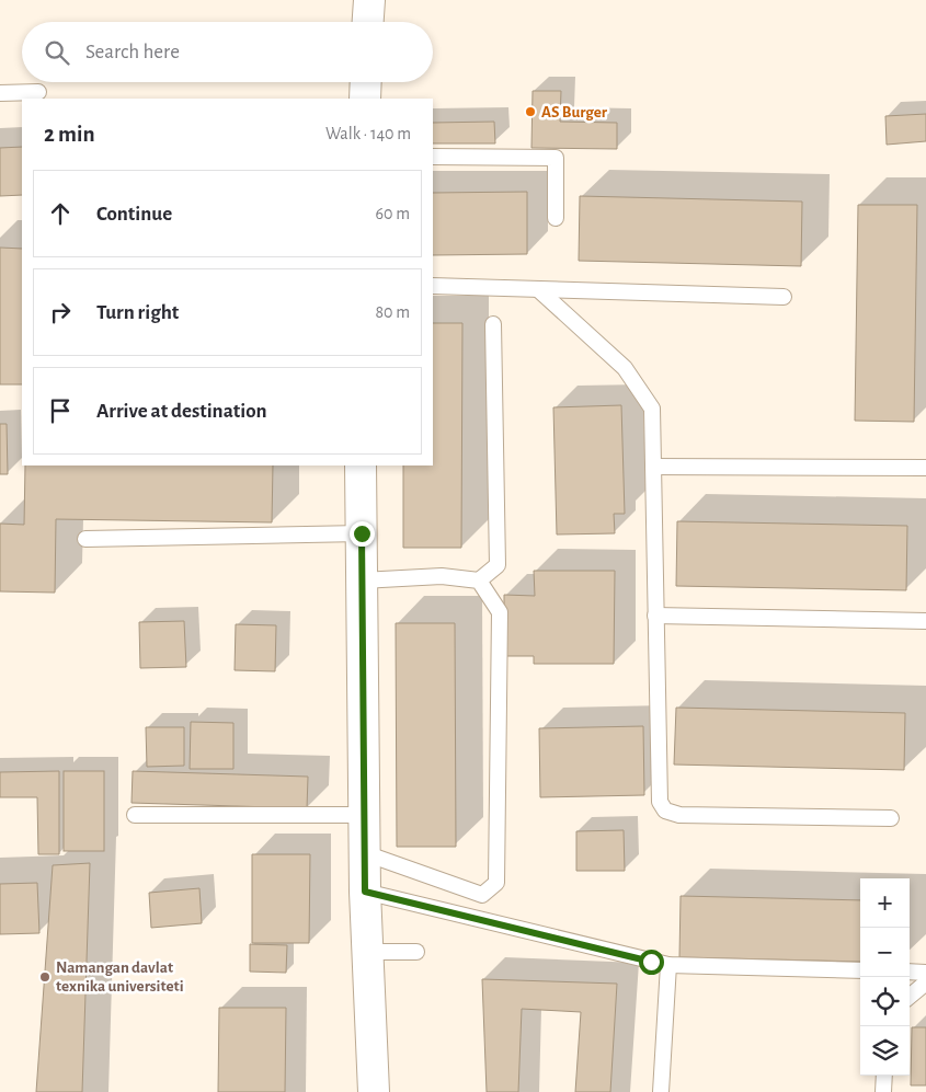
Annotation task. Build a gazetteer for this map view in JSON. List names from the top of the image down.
{
  "places": ["AS Burger", "Namangan davlat texnika universiteti"],
  "page": {
    "search": "Search here",
    "heading": ["2 min", "Walk · 140 m"],
    "list": [
      ["Continue", "60 m"],
      ["Turn right", "80 m"],
      "Arrive at destination"
    ],
    "map_buttons": ["+", "−"]
  }
}
